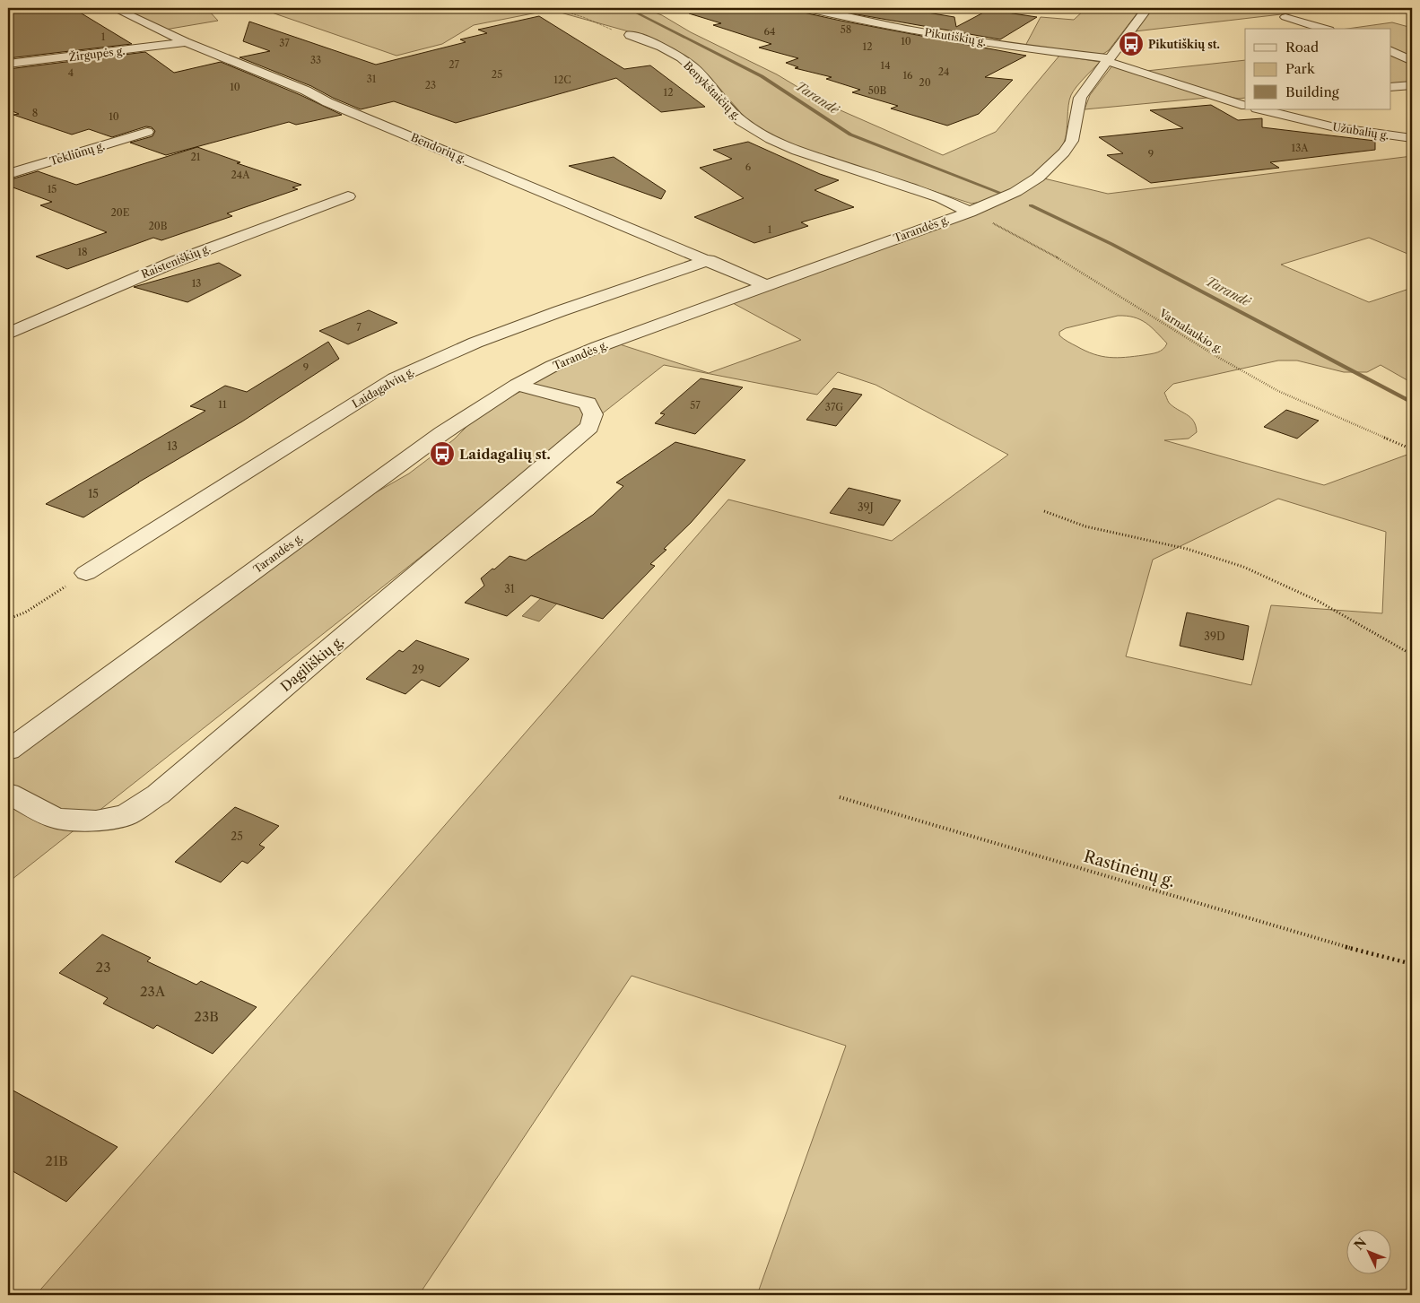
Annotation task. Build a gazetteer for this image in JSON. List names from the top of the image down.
{
  "streets": {
    "street": [
      "Pikutiškių g.",
      "Žirgupės g.",
      "Benykštaičių g.",
      "Užubalių g.",
      "Bendorių g.",
      "Tekliūnų g.",
      "Tarandės g.",
      "Raisteniškių g.",
      "Laidagalvių g.",
      "Dagiliškių g."
    ],
    "path": ["Varnalaukio g.", "Rastinėnų g."]
  },
  "crossings": [
    ["Pikutiškių g.", "Tarandės g."],
    ["Žirgupės g.", "Bendorių g."],
    ["Benykštaičių g.", "Tarandės g."],
    ["Benykštaičių g.", "Varnalaukio g."],
    ["Bendorių g.", "Tarandės g."],
    ["Bendorių g.", "Laidagalvių g."],
    ["Tarandės g.", "Varnalaukio g."],
    ["Tarandės g.", "Dagiliškių g."]
  ],
  "water": ["Tarandė"],
  "places": {
    "bus stop": ["Pikutiškių st.", "Laidagalių st."]
  },
  "house_numbers": [
    "58",
    "64",
    "1",
    "10",
    "37",
    "12",
    "33",
    "27",
    "14",
    "24",
    "4",
    "25",
    "16",
    "31",
    "12C",
    "20",
    "23",
    "10",
    "50B",
    "12",
    "8",
    "10",
    "13A",
    "9",
    "21",
    "6",
    "24A",
    "15",
    "20E",
    "20B",
    "1",
    "18",
    "13",
    "7",
    "9",
    "11",
    "57",
    "37G",
    "13",
    "15",
    "39J",
    "31",
    "39D",
    "29",
    "25",
    "23",
    "23A",
    "23B",
    "21B"
  ],
  "legend": ["Road", "Park", "Building"],
  "north": "top left"
}
